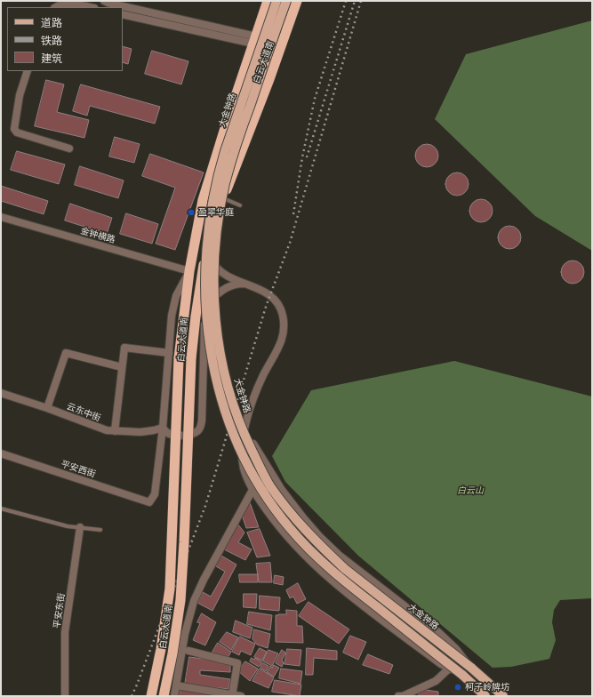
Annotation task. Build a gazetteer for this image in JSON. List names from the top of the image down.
{
  "streets": {
    "highway": ["白云大道南"],
    "main road": ["大金钟路"],
    "street": [
      "金钟横路",
      "云东中街",
      "平安西街",
      "平安东街"
    ]
  },
  "crossings": [
    ["白云大道南", "金钟横路"],
    ["云东中街", "平安西街"]
  ],
  "parks": ["白云山"],
  "places": ["盈翠华庭", "柯子岭牌坊"],
  "legend": ["道路", "铁路", "建筑"]
}
